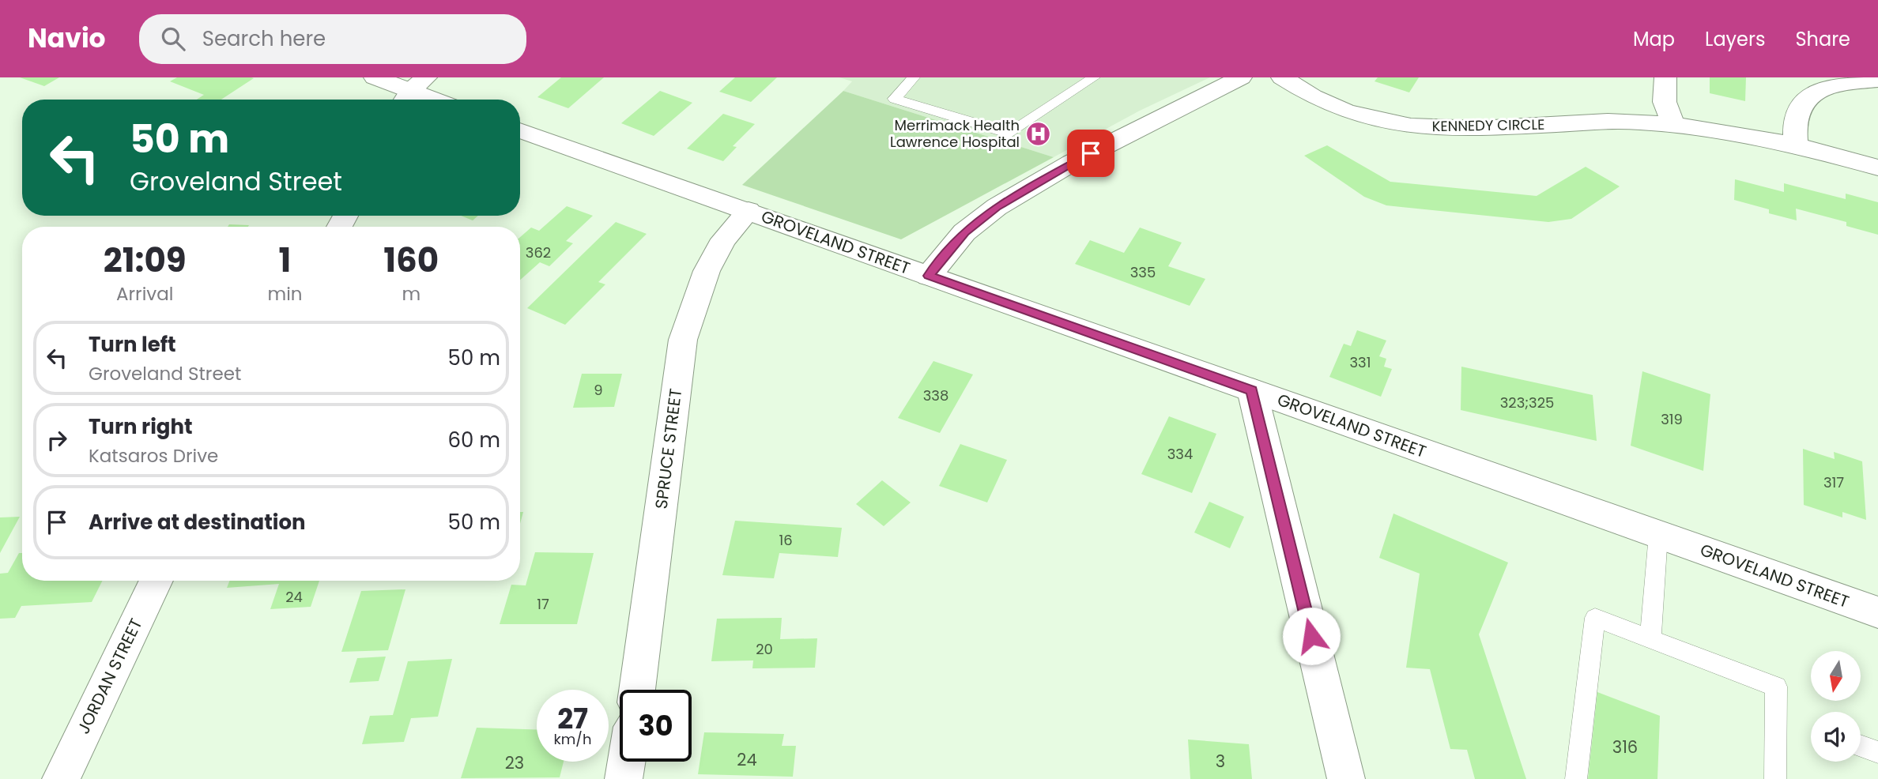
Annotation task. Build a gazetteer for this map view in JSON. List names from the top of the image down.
{
  "streets": {
    "street": [
      "KENNEDY CIRCLE",
      "GROVELAND STREET",
      "SPRUCE STREET",
      "JORDAN STREET"
    ]
  },
  "crossings": [
    ["GROVELAND STREET", "SPRUCE STREET"]
  ],
  "places": {
    "hospital": ["Merrimack Health Lawrence Hospital"]
  },
  "house_numbers": [
    "362",
    "335",
    "331",
    "9",
    "338",
    "323;325",
    "319",
    "334",
    "317",
    "16",
    "24",
    "17",
    "20",
    "316",
    "24",
    "3",
    "23"
  ],
  "north": "bottom",
  "page": {
    "header": "Navio",
    "search": "Search here",
    "nav": ["Map", "Layers", "Share"],
    "turn": ["50 m", "Groveland Street"],
    "eta": [
      "21:09",
      "Arrival",
      "1",
      "min",
      "160",
      "m"
    ],
    "list": [
      {
        "name": "Turn left",
        "note": "Groveland Street",
        "value": "50 m"
      },
      {
        "name": "Turn right",
        "note": "Katsaros Drive",
        "value": "60 m"
      },
      {
        "name": "Arrive at destination",
        "value": "50 m"
      }
    ],
    "speed": "27 km/h",
    "limit": "30"
  }
}
